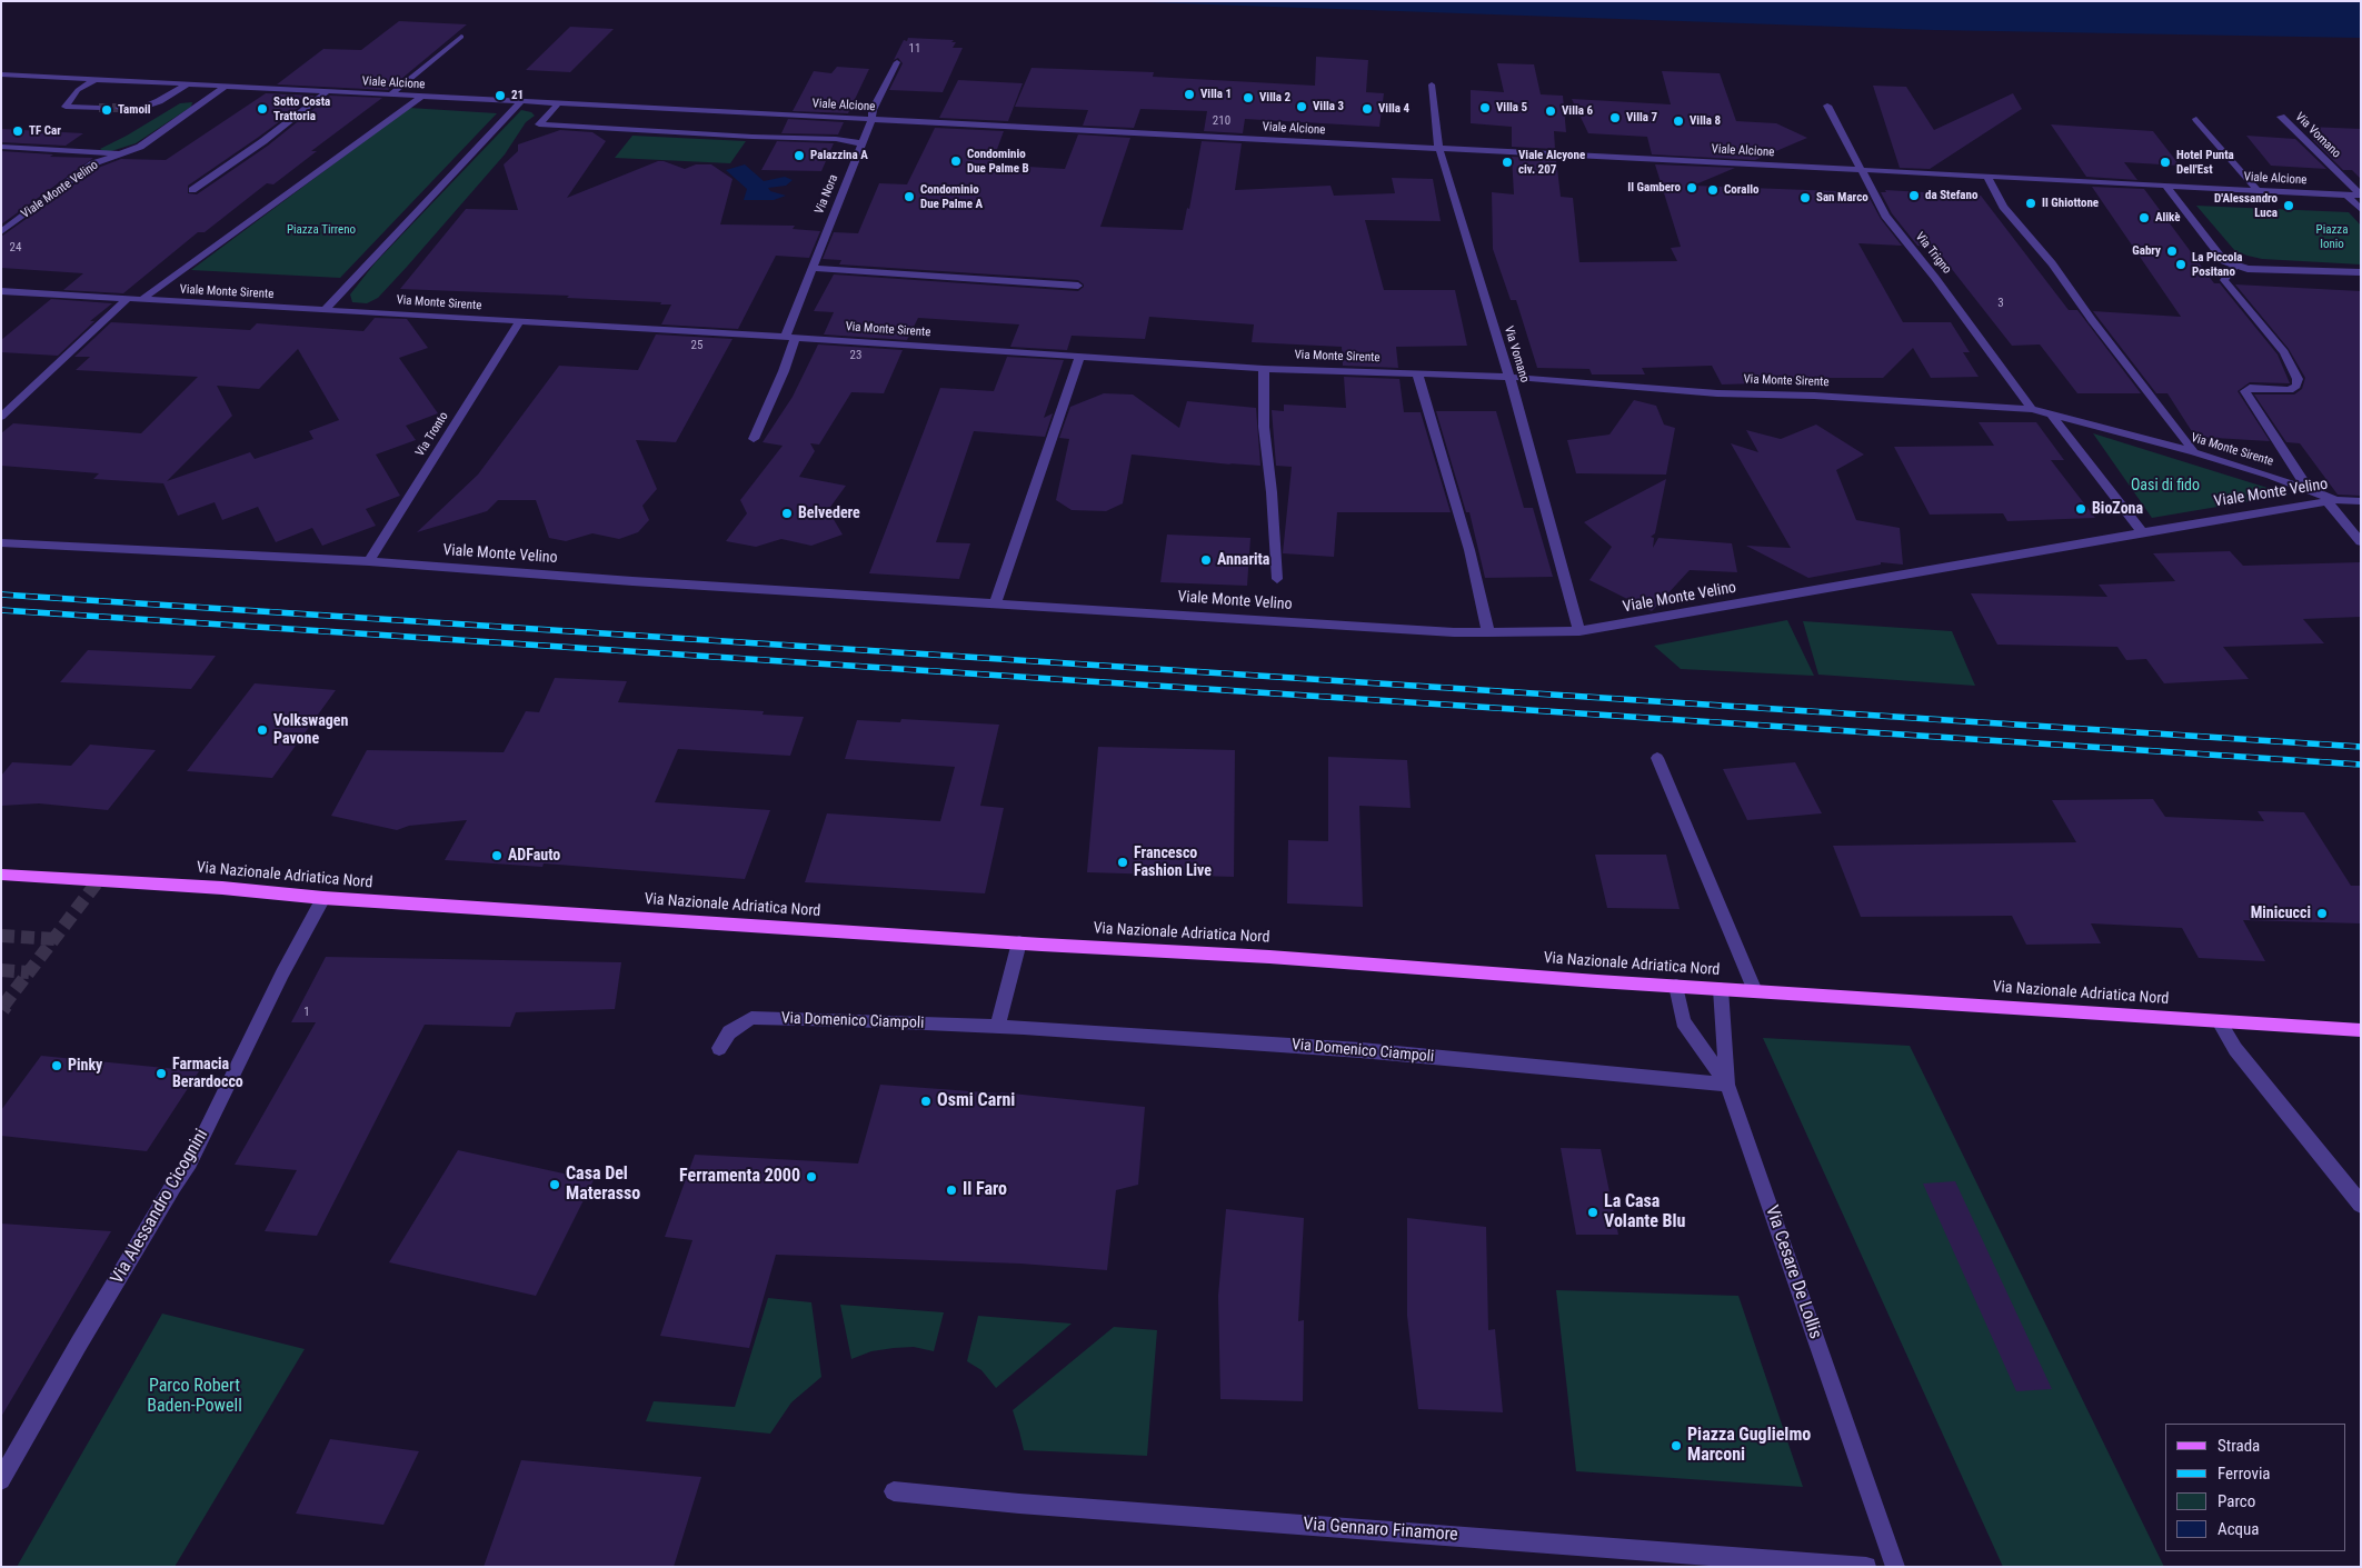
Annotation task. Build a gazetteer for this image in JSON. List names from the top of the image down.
{
  "streets": {
    "main road": ["Via Nazionale Adriatica Nord"],
    "street": [
      "Viale Alcione",
      "Via Vomano",
      "Viale Monte Velino",
      "Via Nora",
      "Via Trigno",
      "Viale Monte Sirente",
      "Via Monte Sirente",
      "Via Tronto",
      "Via Domenico Ciampoli",
      "Via Alessandro Cicognini",
      "Via Cesare De Lollis",
      "Via Gennaro Finamore"
    ]
  },
  "crossings": [
    ["Viale Alcione", "Via Vomano"],
    ["Viale Alcione", "Via Nora"],
    ["Viale Alcione", "Via Trigno"],
    ["Via Vomano", "Viale Monte Velino"],
    ["Via Vomano", "Via Monte Sirente"],
    ["Viale Monte Velino", "Via Monte Sirente"],
    ["Viale Monte Velino", "Via Tronto"],
    ["Via Nora", "Via Monte Sirente"],
    ["Via Trigno", "Via Monte Sirente"],
    ["Viale Monte Sirente", "Via Monte Sirente"],
    ["Via Monte Sirente", "Via Tronto"],
    ["Via Nazionale Adriatica Nord", "Via Alessandro Cicognini"],
    ["Via Nazionale Adriatica Nord", "Via Cesare De Lollis"],
    ["Via Domenico Ciampoli", "Via Cesare De Lollis"]
  ],
  "parks": [
    "Piazza Tirreno",
    "Piazza Ionio",
    "Oasi di fido",
    "Parco Robert Baden-Powell"
  ],
  "places": [
    "Villa 1",
    "21",
    "Villa 2",
    "Villa 3",
    "Villa 5",
    "Sotto Costa Trattoria",
    "Villa 4",
    "Tamoil",
    "Villa 6",
    "Villa 7",
    "Villa 8",
    "TF Car",
    "Palazzina A",
    "Condominio Due Palme B",
    "Viale Alcyone civ. 207",
    "Hotel Punta Dell'Est",
    "Il Gambero",
    "Corallo",
    "da Stefano",
    "Condominio Due Palme A",
    "San Marco",
    "Il Ghiottone",
    "D'Alessandro Luca",
    "Alikè",
    "Gabry",
    "La Piccola Positano",
    "BioZona",
    "Belvedere",
    "Annarita",
    "Volkswagen Pavone",
    "ADFauto",
    "Francesco Fashion Live",
    "Minicucci",
    "Pinky",
    "Farmacia Berardocco",
    "Osmi Carni",
    "Ferramenta 2000",
    "Casa Del Materasso",
    "Il Faro",
    "La Casa Volante Blu",
    "Piazza Guglielmo Marconi"
  ],
  "house_numbers": [
    "11",
    "210",
    "24",
    "3",
    "25",
    "23",
    "1"
  ],
  "legend": [
    "Strada",
    "Ferrovia",
    "Parco",
    "Acqua"
  ]
}
